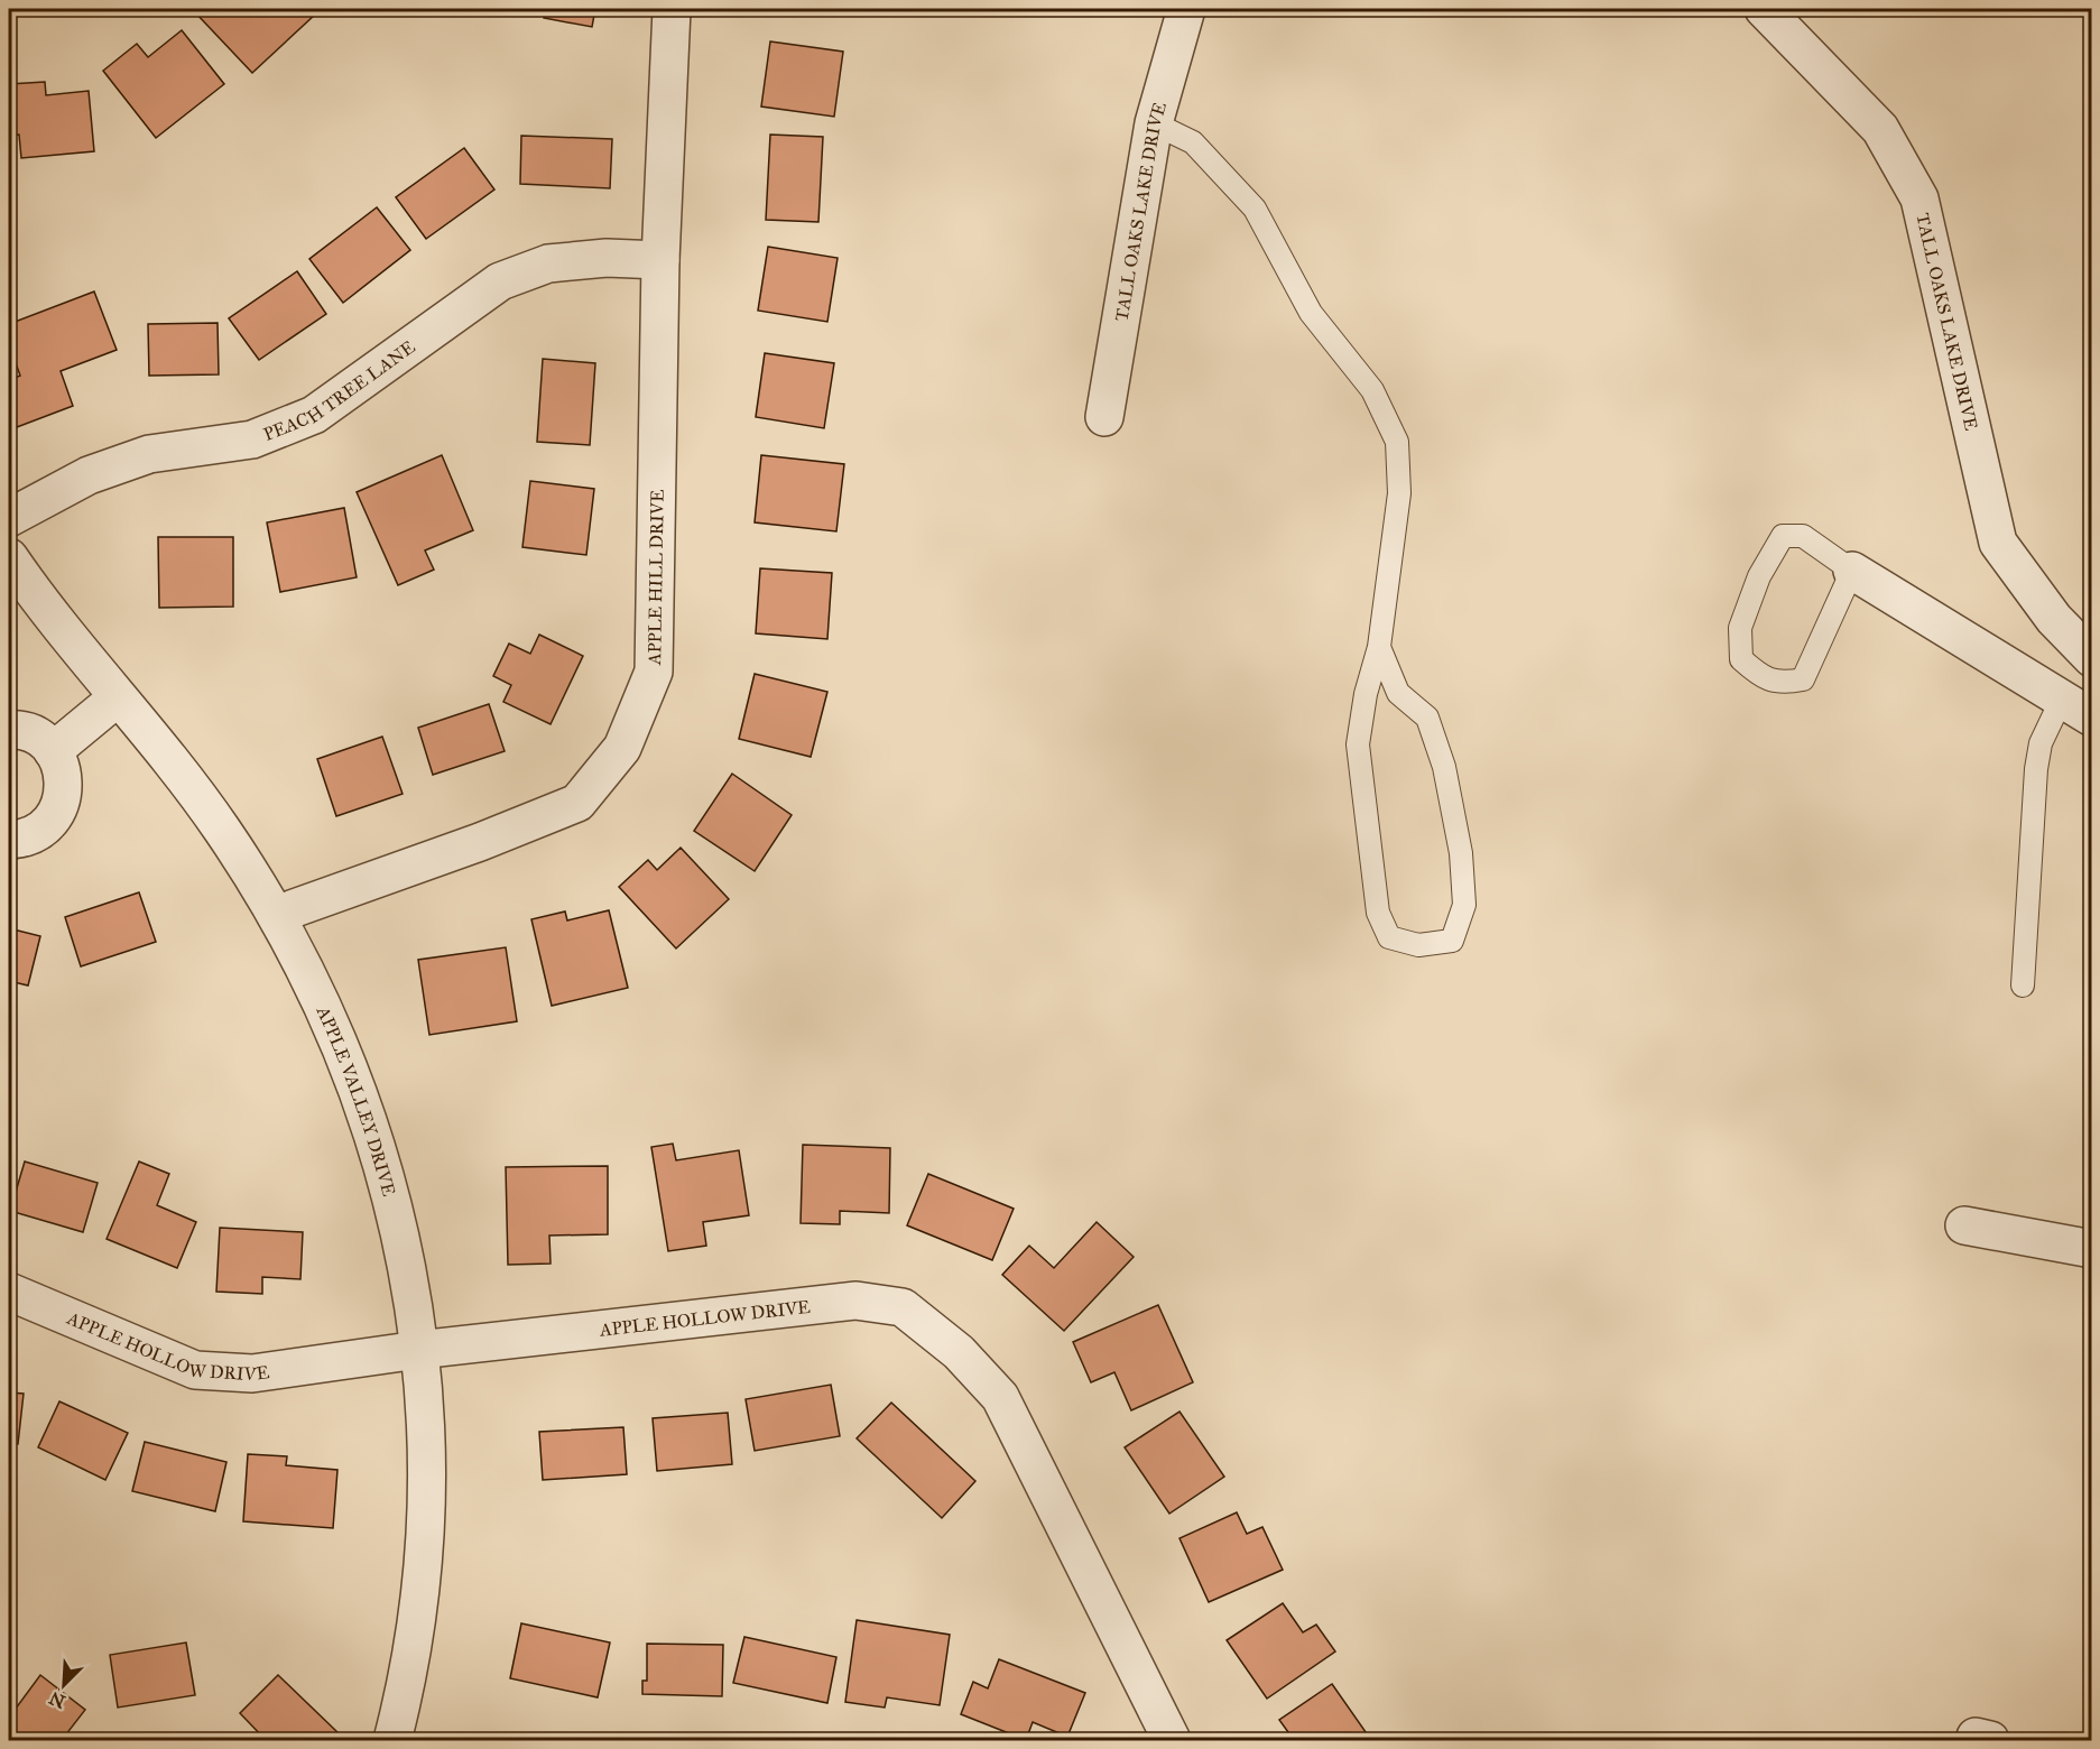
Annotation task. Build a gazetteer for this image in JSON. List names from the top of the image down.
{
  "streets": {
    "street": [
      "TALL OAKS LAKE DRIVE",
      "PEACH TREE LANE",
      "APPLE HILL DRIVE",
      "APPLE VALLEY DRIVE",
      "APPLE HOLLOW DRIVE"
    ]
  },
  "crossings": [
    ["PEACH TREE LANE", "APPLE HILL DRIVE"],
    ["APPLE HILL DRIVE", "APPLE VALLEY DRIVE"],
    ["APPLE VALLEY DRIVE", "APPLE HOLLOW DRIVE"]
  ],
  "north": "bottom left"
}
